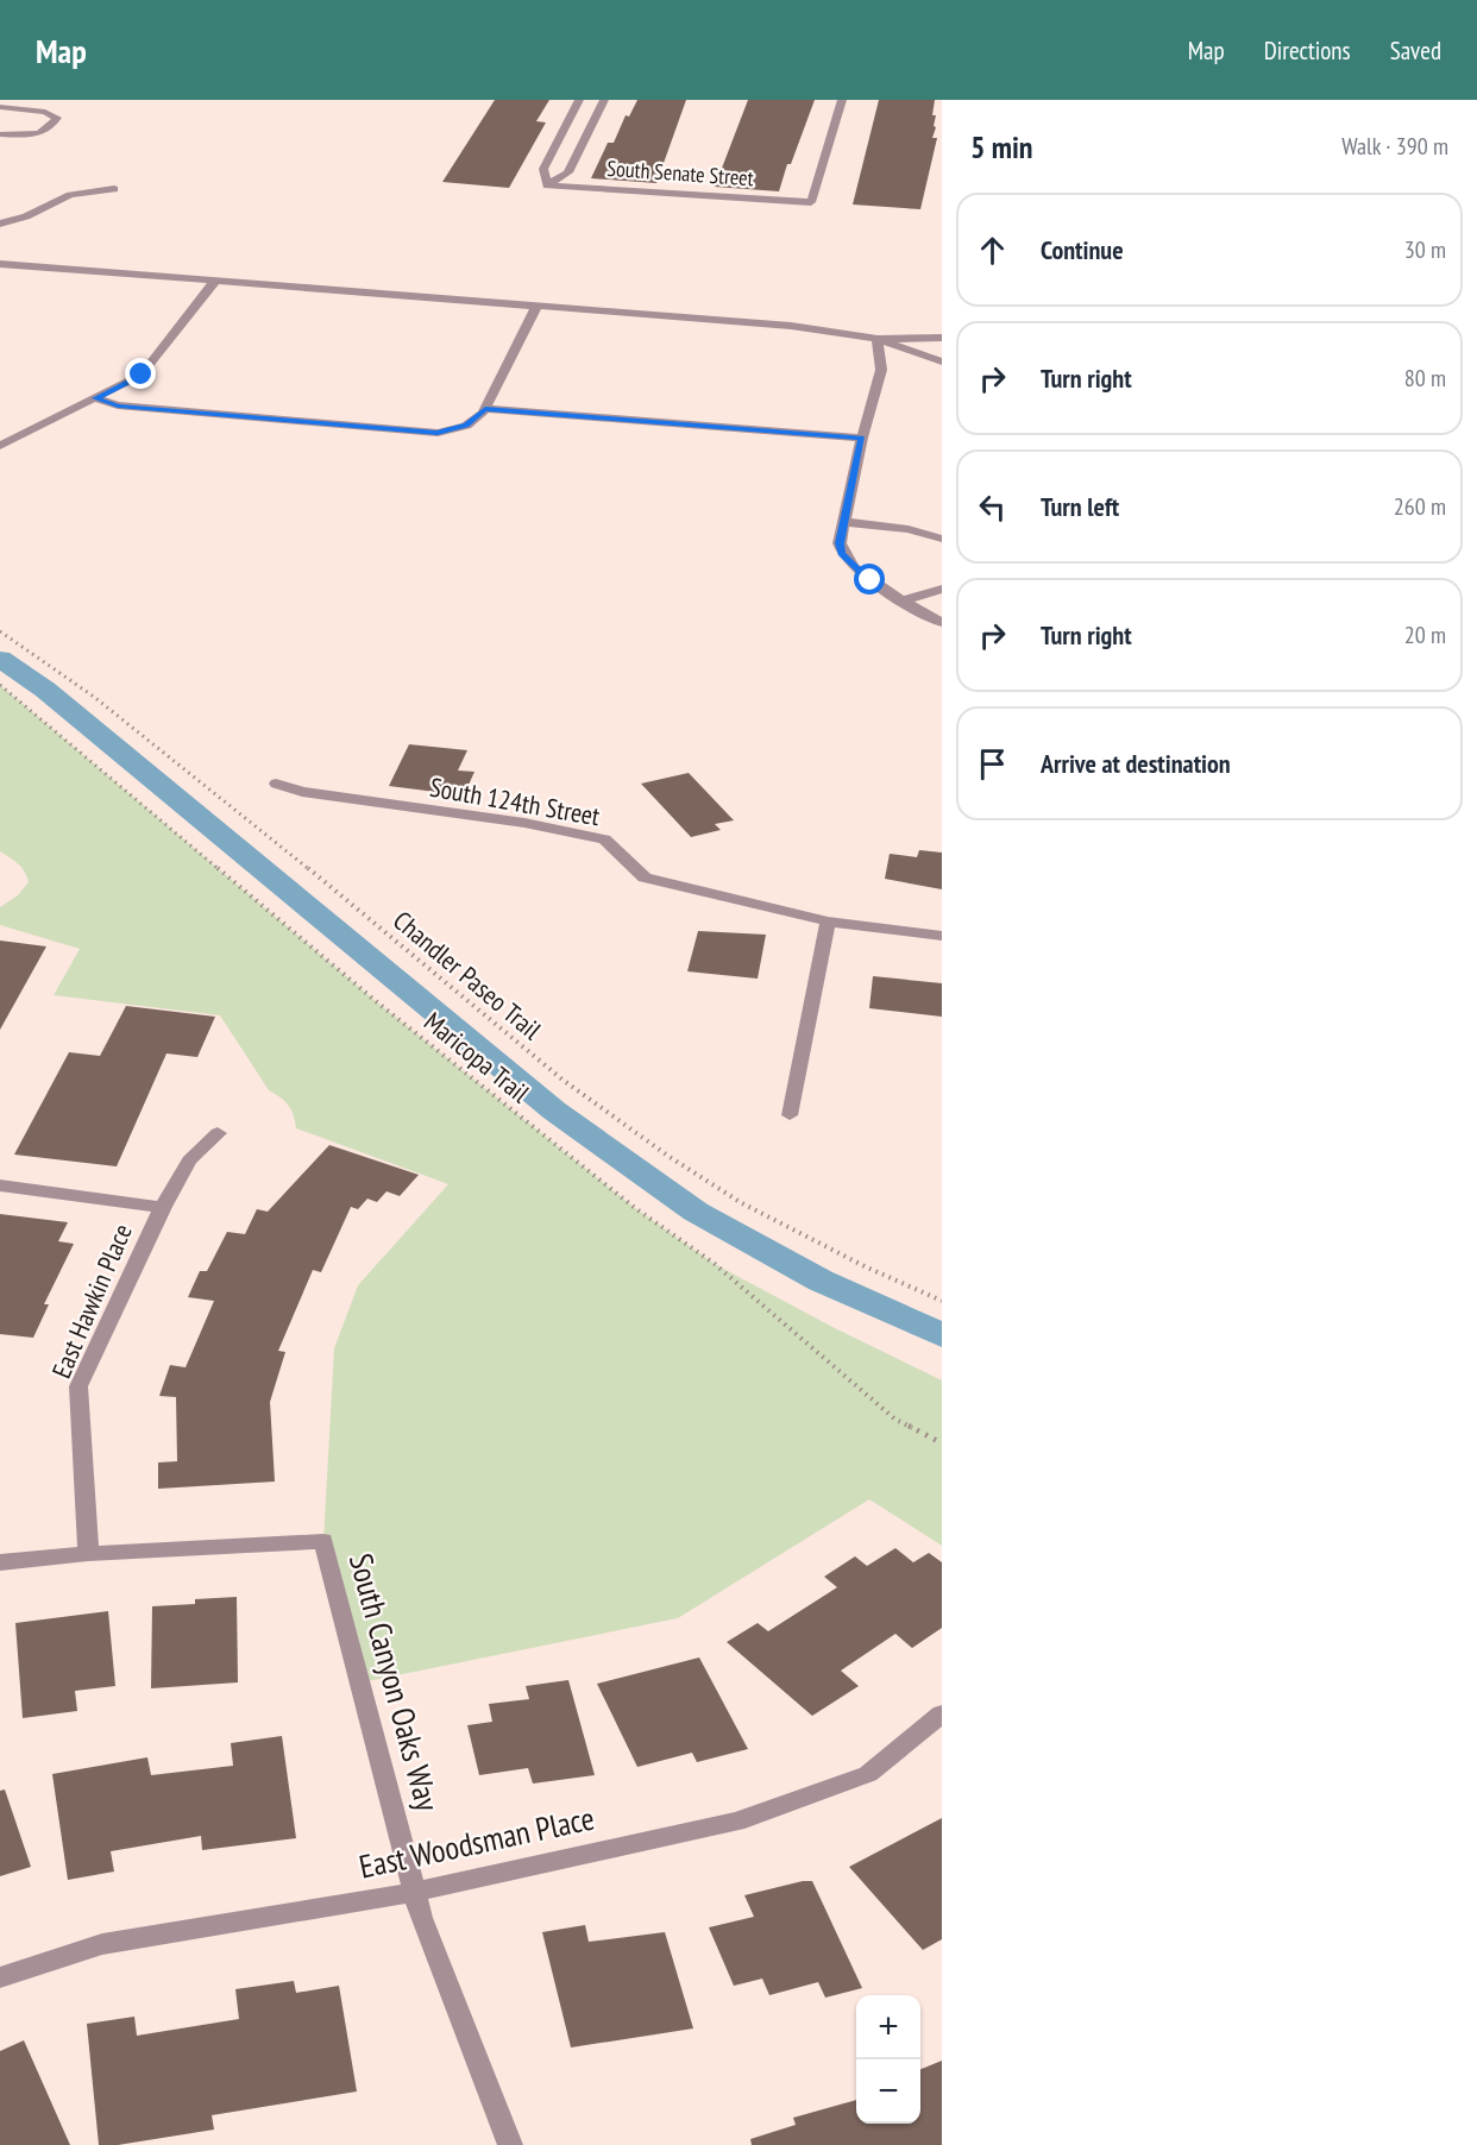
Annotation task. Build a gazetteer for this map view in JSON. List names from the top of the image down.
{
  "streets": {
    "street": [
      "South Senate Street",
      "South 124th Street",
      "East Hawkin Place",
      "South Canyon Oaks Way",
      "East Woodsman Place"
    ],
    "path": ["Chandler Paseo Trail", "Maricopa Trail"]
  },
  "crossings": [
    ["East Hawkin Place", "South Canyon Oaks Way"],
    ["South Canyon Oaks Way", "East Woodsman Place"]
  ],
  "page": {
    "header": "Map",
    "nav": ["Map", "Directions", "Saved"],
    "heading": ["5 min", "Walk · 390 m"],
    "list": [
      ["Continue", "30 m"],
      ["Turn right", "80 m"],
      ["Turn left", "260 m"],
      ["Turn right", "20 m"],
      "Arrive at destination"
    ],
    "map_buttons": ["+", "−"]
  }
}
